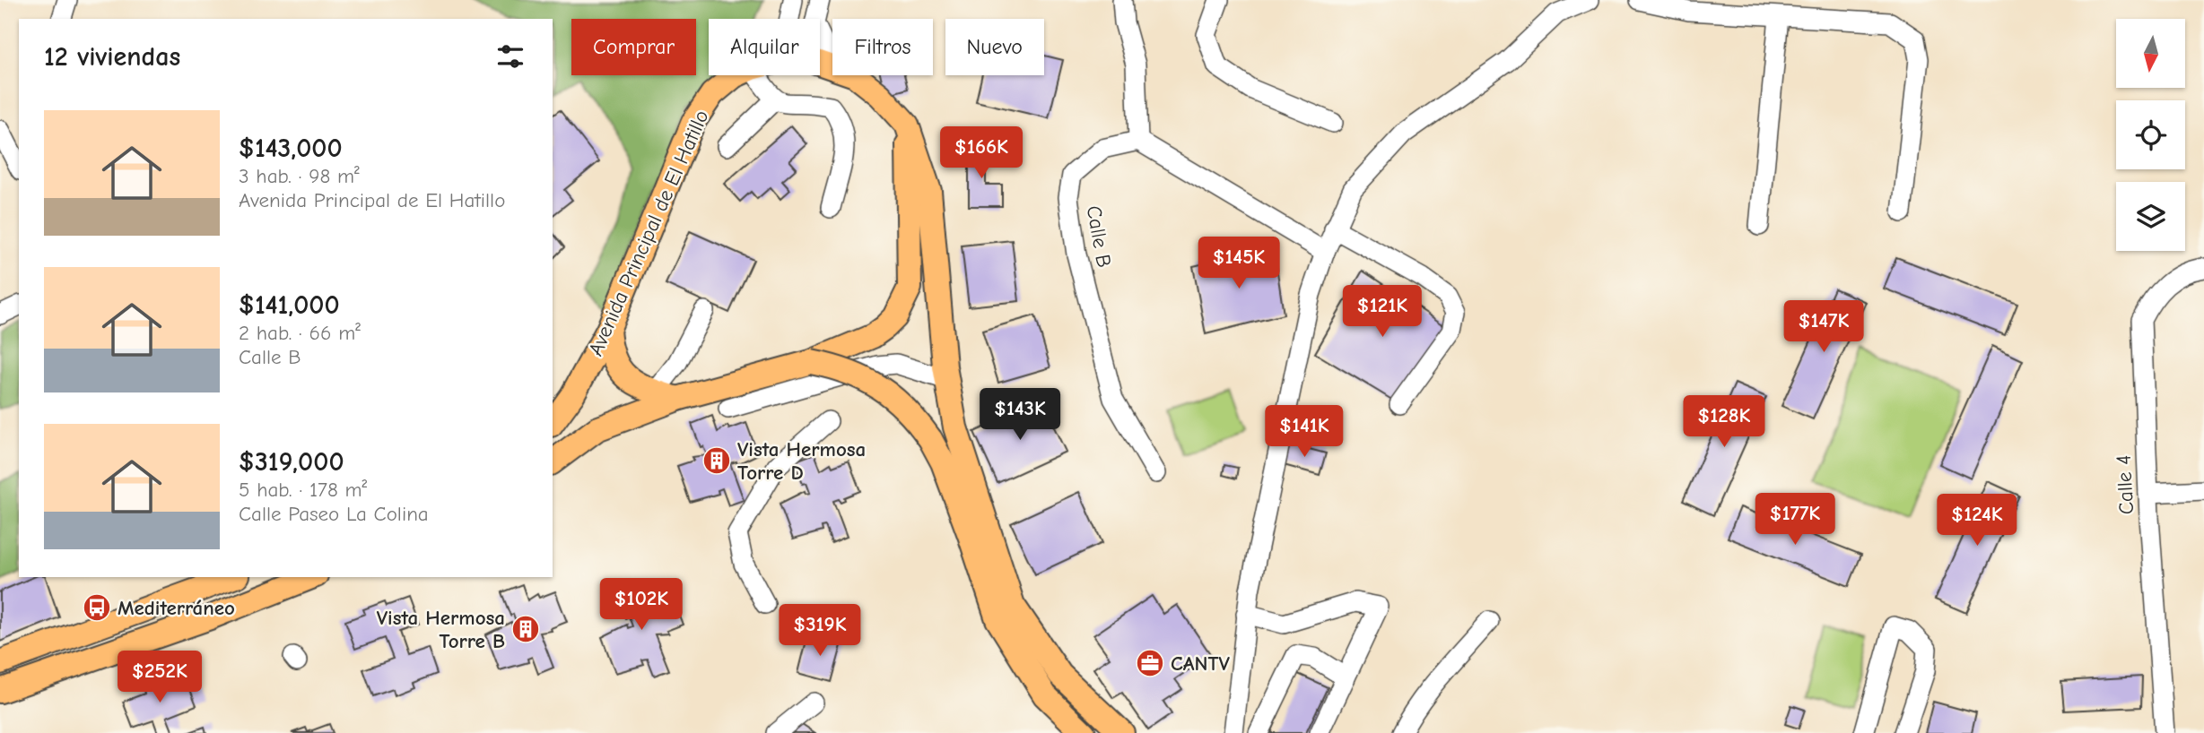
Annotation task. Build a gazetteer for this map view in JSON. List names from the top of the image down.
{
  "streets": {
    "main road": ["Avenida Principal de El Hatillo"],
    "street": ["Calle B", "Calle 4"]
  },
  "places": {
    "building": ["Vista Hermosa Torre D", "Vista Hermosa Torre B"],
    "bus stop": ["Mediterráneo"],
    "office": ["CANTV"]
  },
  "north": "bottom",
  "page": {
    "chip": [
      "Comprar",
      "Alquilar",
      "Filtros",
      "Nuevo"
    ],
    "heading": "12 viviendas",
    "list": [
      {
        "name": "$143,000",
        "note": "3 hab. · 98 m² · Avenida Principal de El Hatillo"
      },
      {
        "name": "$141,000",
        "note": "2 hab. · 66 m² · Calle B"
      },
      {
        "name": "$319,000",
        "note": "5 hab. · 178 m² · Calle Paseo La Colina"
      }
    ],
    "price": [
      "$166K",
      "$145K",
      "$121K",
      "$147K",
      "$143K",
      "$128K",
      "$141K",
      "$177K",
      "$124K",
      "$102K",
      "$319K",
      "$252K"
    ]
  }
}
